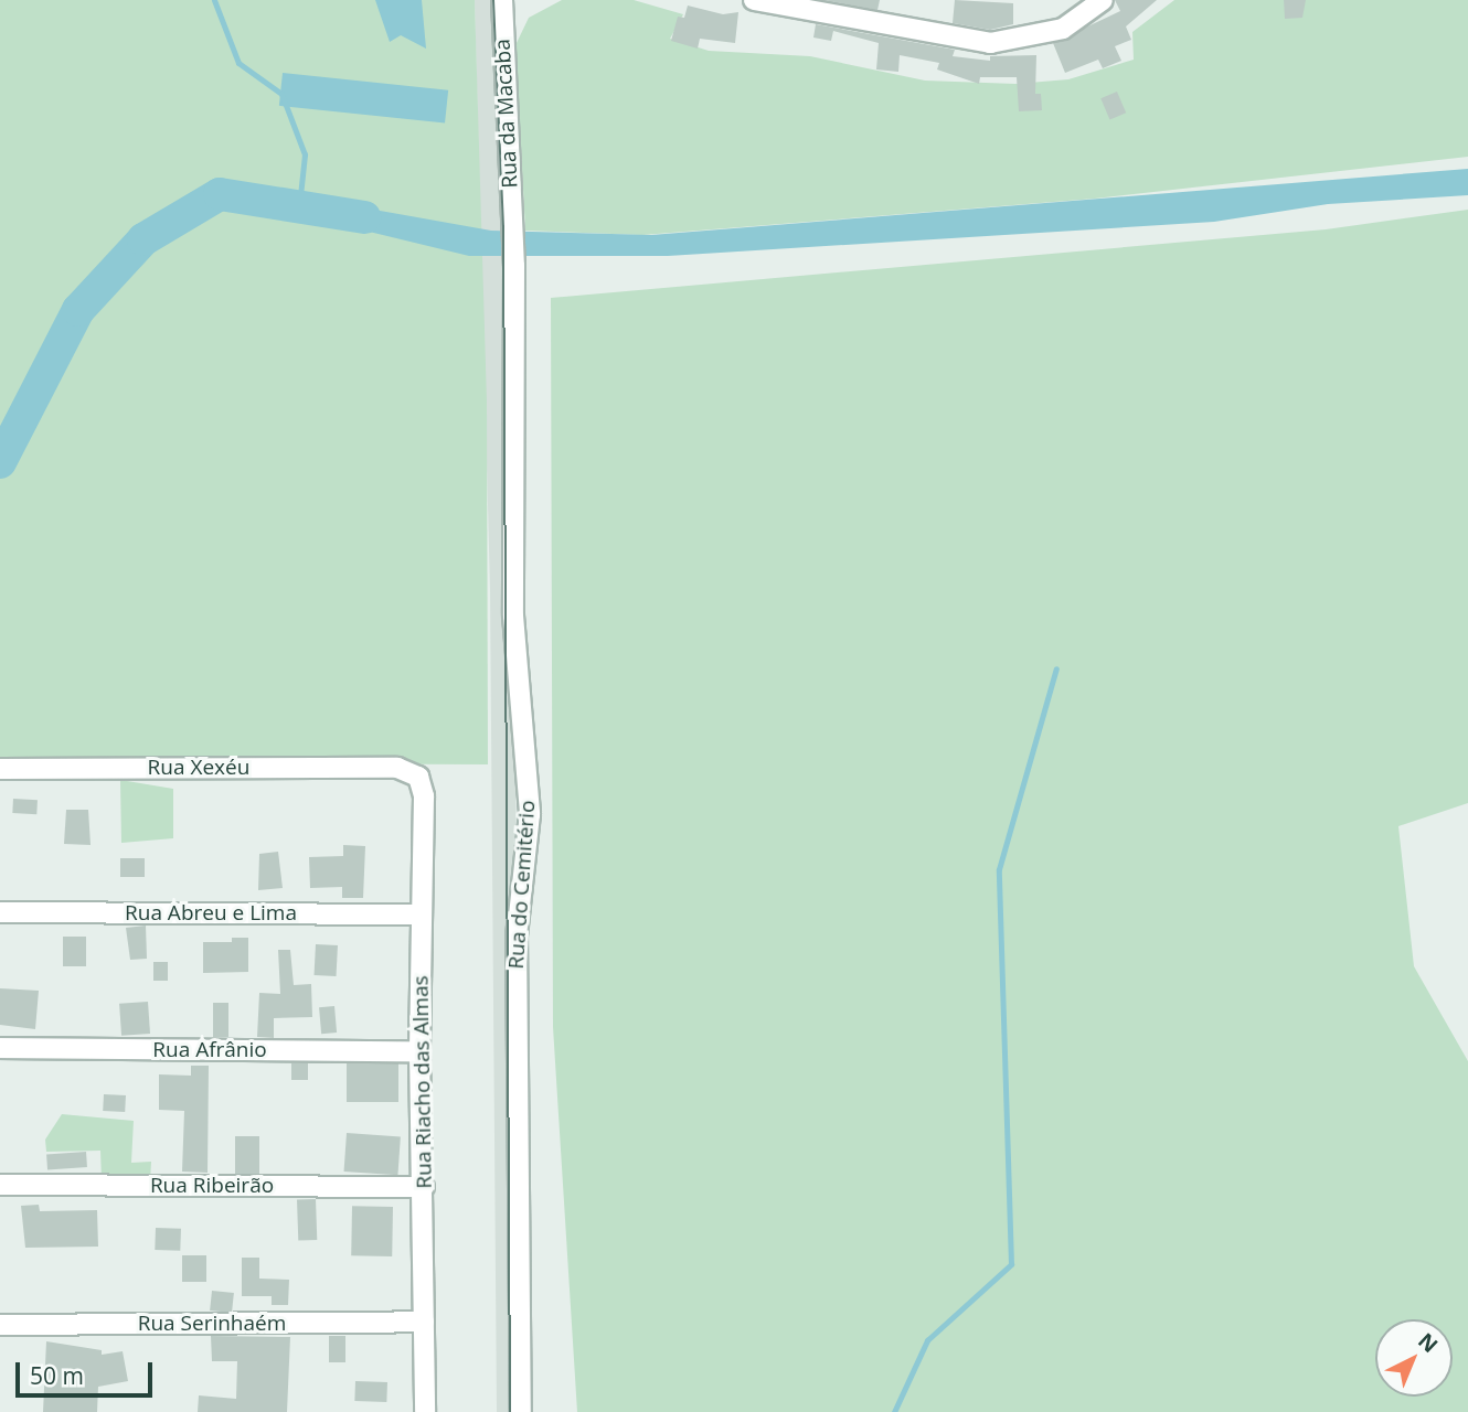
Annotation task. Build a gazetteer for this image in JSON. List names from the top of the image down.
{
  "streets": {
    "street": [
      "Rua da Macaba",
      "Rua Xexéu",
      "Rua do Cemitério",
      "Rua Abreu e Lima",
      "Rua Afrânio",
      "Rua Riacho das Almas",
      "Rua Ribeirão",
      "Rua Serinhaém"
    ]
  },
  "crossings": [
    ["Rua da Macaba", "Rua do Cemitério"],
    ["Rua Xexéu", "Rua Riacho das Almas"],
    ["Rua Abreu e Lima", "Rua Riacho das Almas"],
    ["Rua Afrânio", "Rua Riacho das Almas"],
    ["Rua Riacho das Almas", "Rua Ribeirão"],
    ["Rua Riacho das Almas", "Rua Serinhaém"]
  ],
  "scale_bar": "50 m",
  "north": "top right"
}
